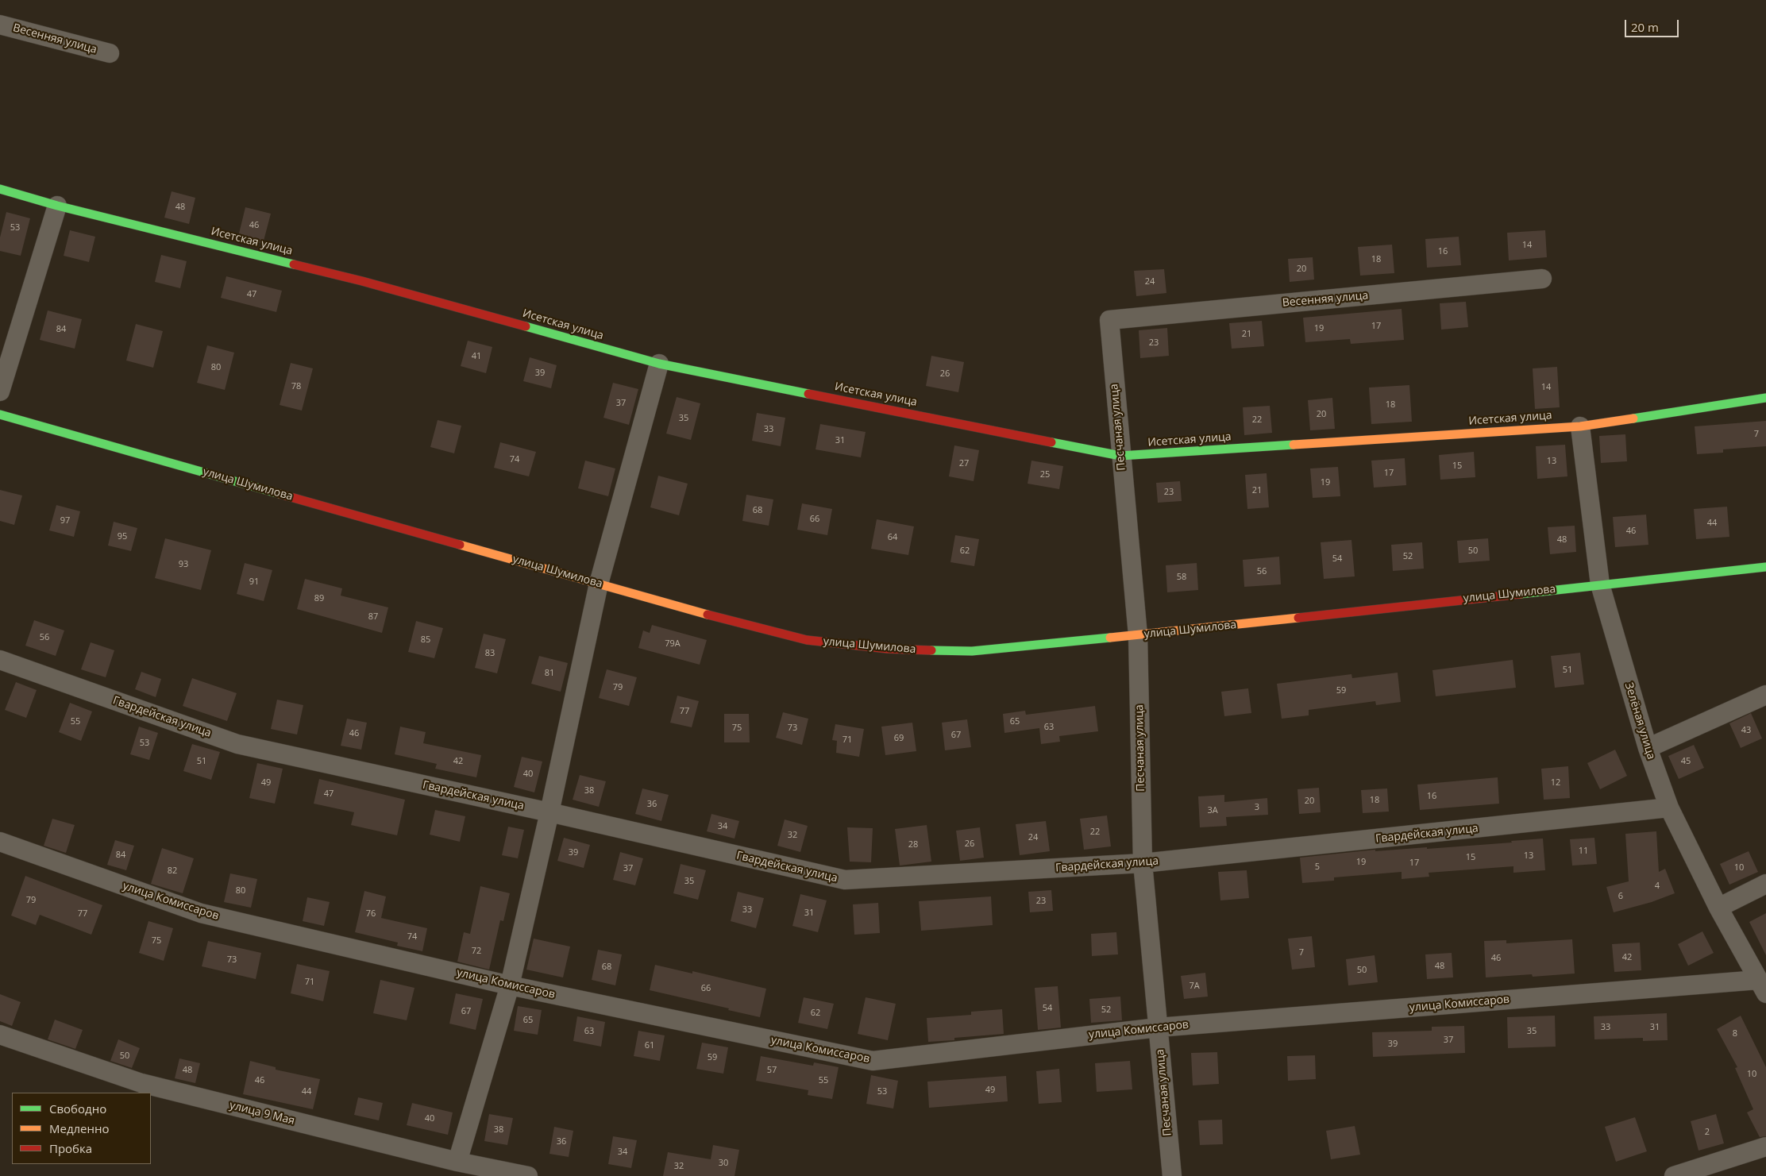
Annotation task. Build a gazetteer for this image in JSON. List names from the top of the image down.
{
  "streets": {
    "street": [
      "Весенняя улица",
      "Исетская улица",
      "Песчаная улица",
      "улица Шумилова",
      "Гвардейская улица",
      "Зелёная улица",
      "улица Комиссаров",
      "улица 9 Мая"
    ]
  },
  "crossings": [
    ["Весенняя улица", "Песчаная улица"],
    ["Исетская улица", "Песчаная улица"],
    ["Исетская улица", "Зелёная улица"],
    ["Песчаная улица", "улица Шумилова"],
    ["Песчаная улица", "Гвардейская улица"],
    ["Песчаная улица", "улица Комиссаров"],
    ["улица Шумилова", "Зелёная улица"],
    ["Гвардейская улица", "Зелёная улица"],
    ["Зелёная улица", "улица Комиссаров"]
  ],
  "house_numbers": [
    "48",
    "46",
    "53",
    "14",
    "16",
    "18",
    "20",
    "24",
    "47",
    "17",
    "19",
    "84",
    "21",
    "23",
    "41",
    "80",
    "39",
    "26",
    "78",
    "14",
    "37",
    "18",
    "20",
    "35",
    "22",
    "33",
    "7",
    "31",
    "74",
    "13",
    "27",
    "15",
    "17",
    "25",
    "19",
    "21",
    "23",
    "68",
    "66",
    "97",
    "44",
    "46",
    "95",
    "64",
    "48",
    "62",
    "50",
    "52",
    "54",
    "93",
    "56",
    "58",
    "91",
    "89",
    "87",
    "56",
    "85",
    "79А",
    "83",
    "51",
    "81",
    "79",
    "59",
    "77",
    "55",
    "65",
    "63",
    "75",
    "73",
    "43",
    "46",
    "67",
    "69",
    "71",
    "53",
    "51",
    "42",
    "45",
    "40",
    "49",
    "12",
    "38",
    "47",
    "16",
    "18",
    "20",
    "36",
    "3",
    "3А",
    "34",
    "22",
    "32",
    "24",
    "26",
    "28",
    "11",
    "39",
    "84",
    "13",
    "15",
    "19",
    "17",
    "5",
    "10",
    "37",
    "82",
    "35",
    "4",
    "80",
    "6",
    "79",
    "23",
    "33",
    "31",
    "77",
    "76",
    "74",
    "75",
    "72",
    "7",
    "42",
    "46",
    "73",
    "48",
    "68",
    "50",
    "71",
    "7А",
    "66",
    "54",
    "52",
    "67",
    "62",
    "65",
    "33",
    "31",
    "63",
    "35",
    "8",
    "37",
    "39",
    "61",
    "50",
    "59",
    "48",
    "57",
    "10",
    "46",
    "55",
    "49",
    "44",
    "53",
    "40",
    "38",
    "2",
    "36",
    "34",
    "30",
    "32"
  ],
  "legend": ["Свободно", "Медленно", "Пробка"],
  "scale_bar": "20 m"
}
